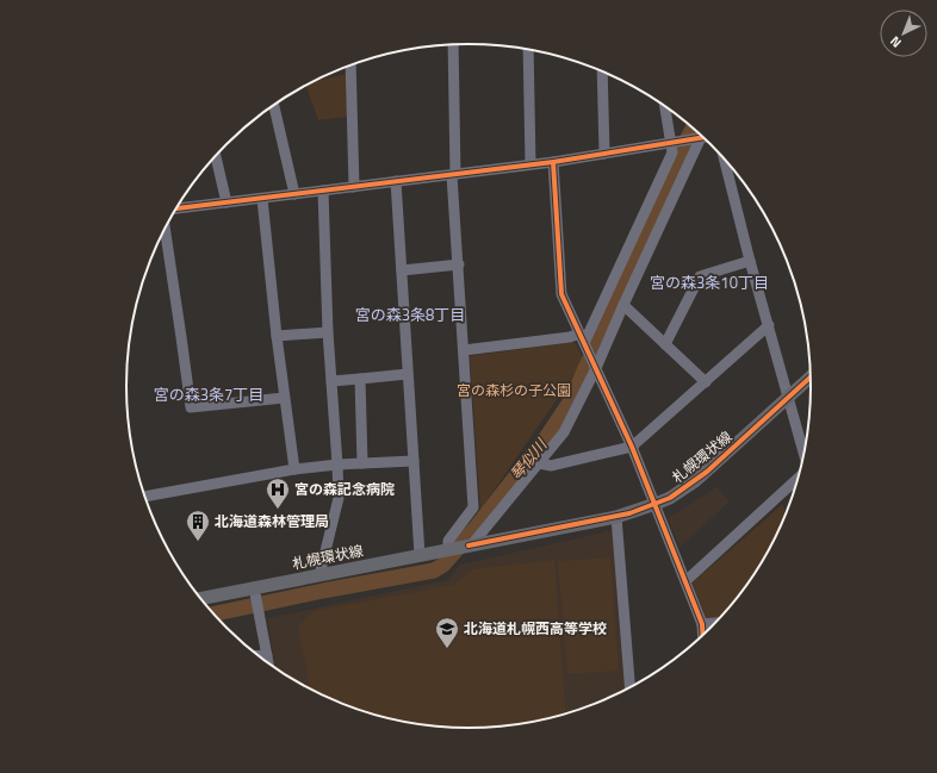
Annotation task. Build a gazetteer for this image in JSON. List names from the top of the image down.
{
  "streets": {
    "main road": ["札幌環状線"]
  },
  "districts": ["宮の森3条10丁目", "宮の森3条8丁目", "宮の森3条7丁目"],
  "water": ["琴似川"],
  "parks": ["宮の森杉の子公園"],
  "places": {
    "hospital": ["宮の森記念病院"],
    "building": ["北海道森林管理局"],
    "school or university": ["北海道札幌西高等学校"]
  },
  "north": "bottom left"
}
